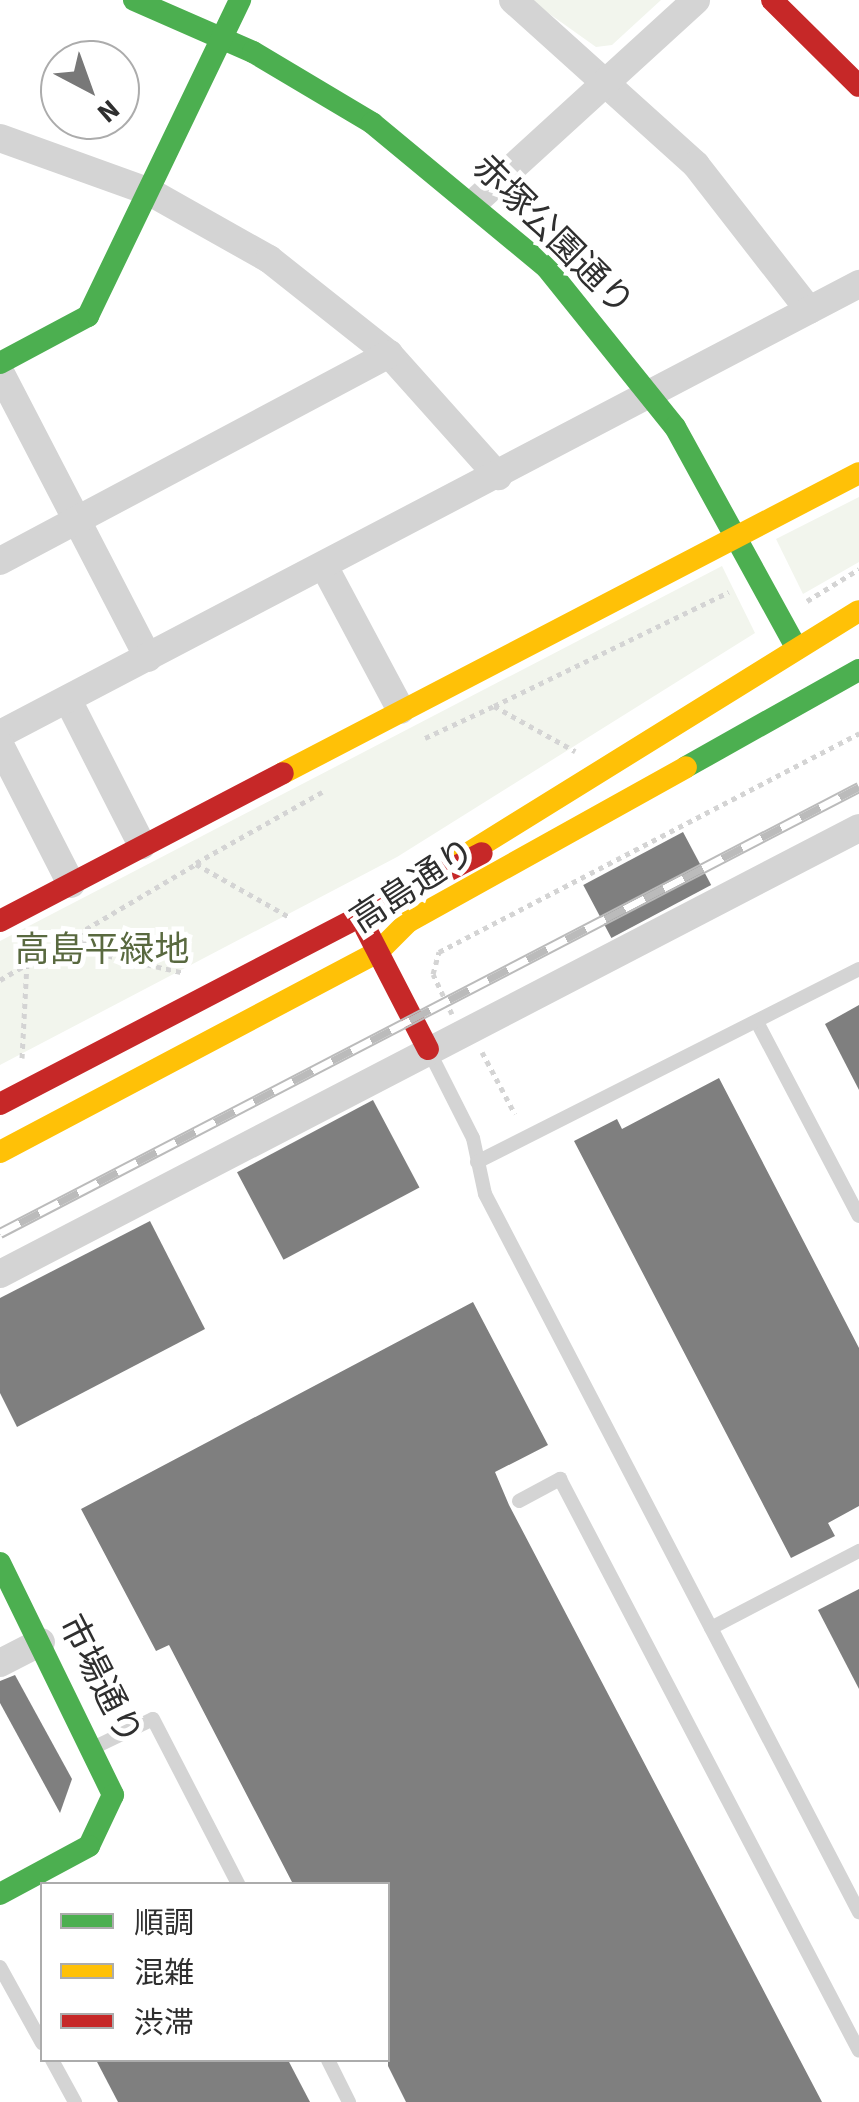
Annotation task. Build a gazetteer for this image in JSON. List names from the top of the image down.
{
  "streets": {
    "street": ["赤塚公園通り", "高島通り", "市場通り"]
  },
  "parks": ["高島平緑地"],
  "legend": ["順調", "混雑", "渋滞"],
  "north": "bottom right"
}
